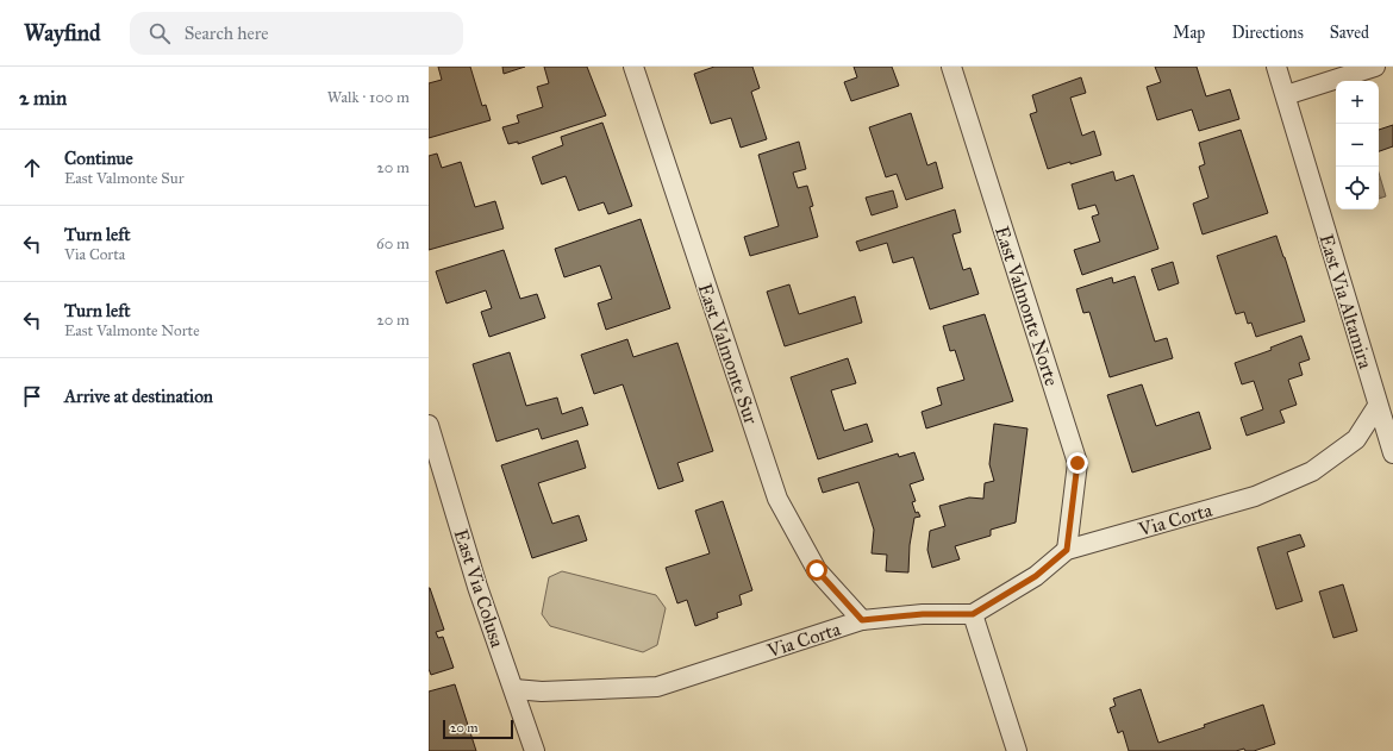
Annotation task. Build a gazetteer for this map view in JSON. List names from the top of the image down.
{
  "streets": {
    "street": [
      "East Via Altamira",
      "East Valmonte Norte",
      "East Valmonte Sur",
      "Via Corta",
      "East Via Colusa"
    ]
  },
  "crossings": [
    ["East Via Altamira", "Via Corta"],
    ["East Valmonte Norte", "Via Corta"],
    ["East Valmonte Sur", "Via Corta"],
    ["Via Corta", "East Via Colusa"]
  ],
  "scale_bar": "20 m",
  "page": {
    "header": "Wayfind",
    "search": "Search here",
    "nav": ["Map", "Directions", "Saved"],
    "heading": ["2 min", "Walk · 100 m"],
    "map_buttons": ["+", "−"],
    "list": [
      ["Continue", "East Valmonte Sur", "20 m"],
      ["Turn left", "Via Corta", "60 m"],
      ["Turn left", "East Valmonte Norte", "20 m"],
      "Arrive at destination"
    ],
    "scale": "20 m"
  }
}
